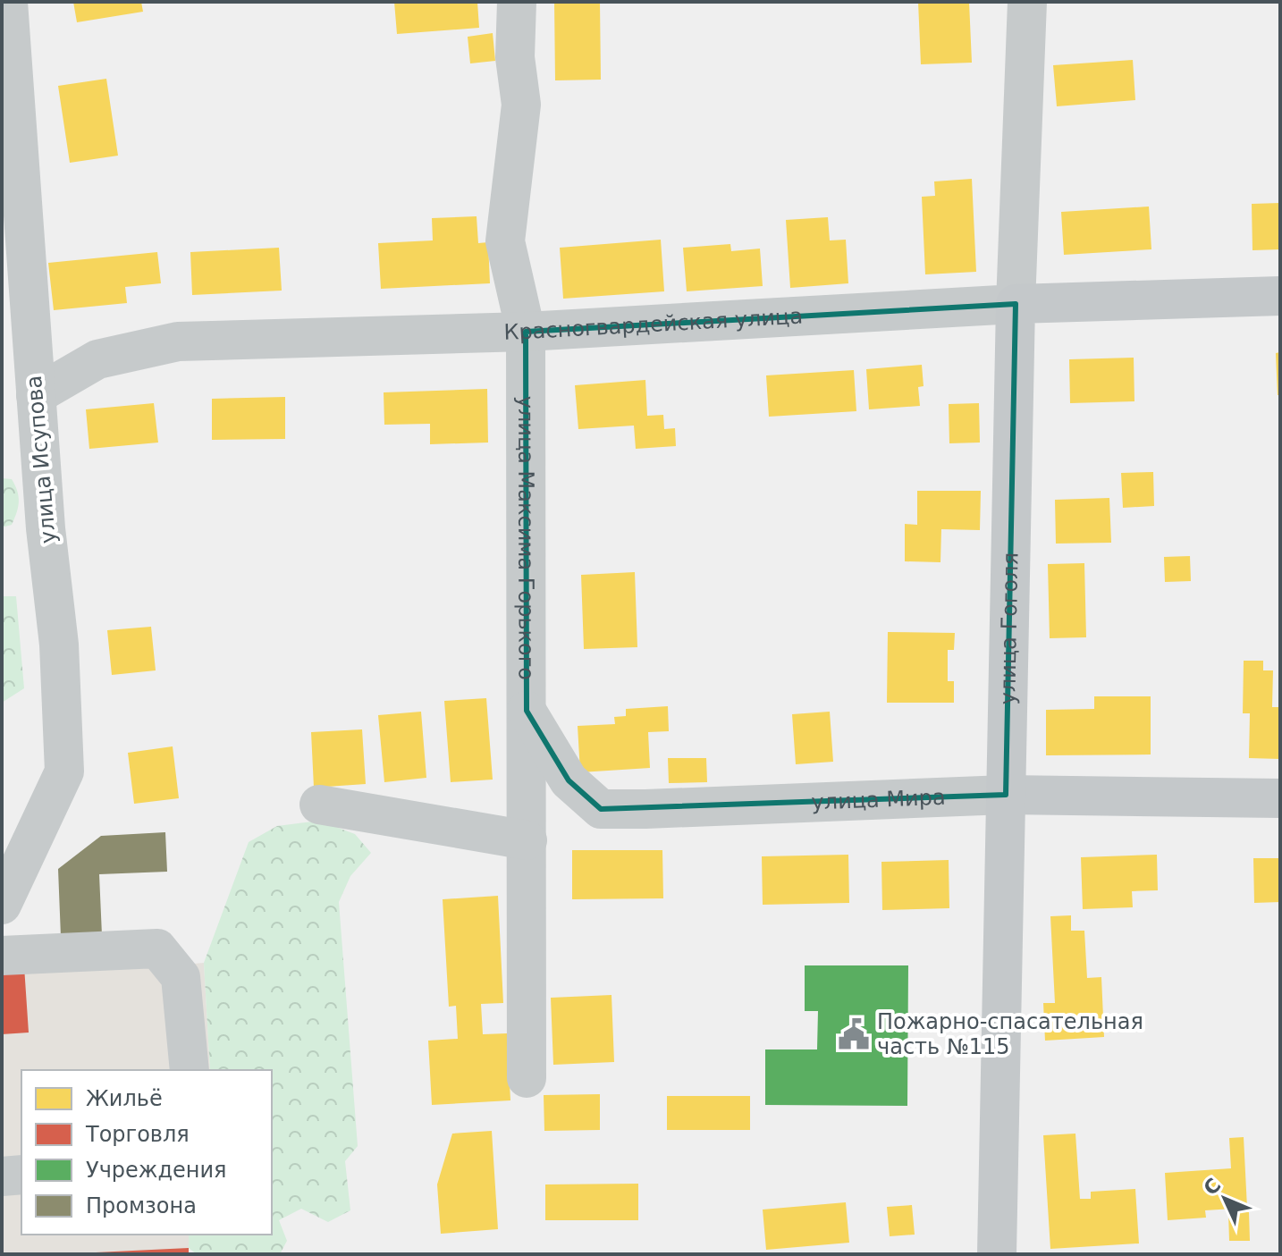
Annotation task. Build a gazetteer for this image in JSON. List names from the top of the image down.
{
  "streets": {
    "main road": ["Красногвардейская улица", "улица Гоголя", "улица Мира"],
    "street": ["улица Исупова", "улица Максима Горького"]
  },
  "crossings": [
    ["Красногвардейская улица", "улица Исупова"],
    ["Красногвардейская улица", "улица Максима Горького"],
    ["Красногвардейская улица", "улица Гоголя"],
    ["улица Максима Горького", "улица Мира"],
    ["улица Гоголя", "улица Мира"]
  ],
  "places": {
    "public building": ["Пожарно-спасательная часть №115"]
  },
  "legend": [
    "Жильё",
    "Торговля",
    "Учреждения",
    "Промзона"
  ],
  "north": "top left"
}
